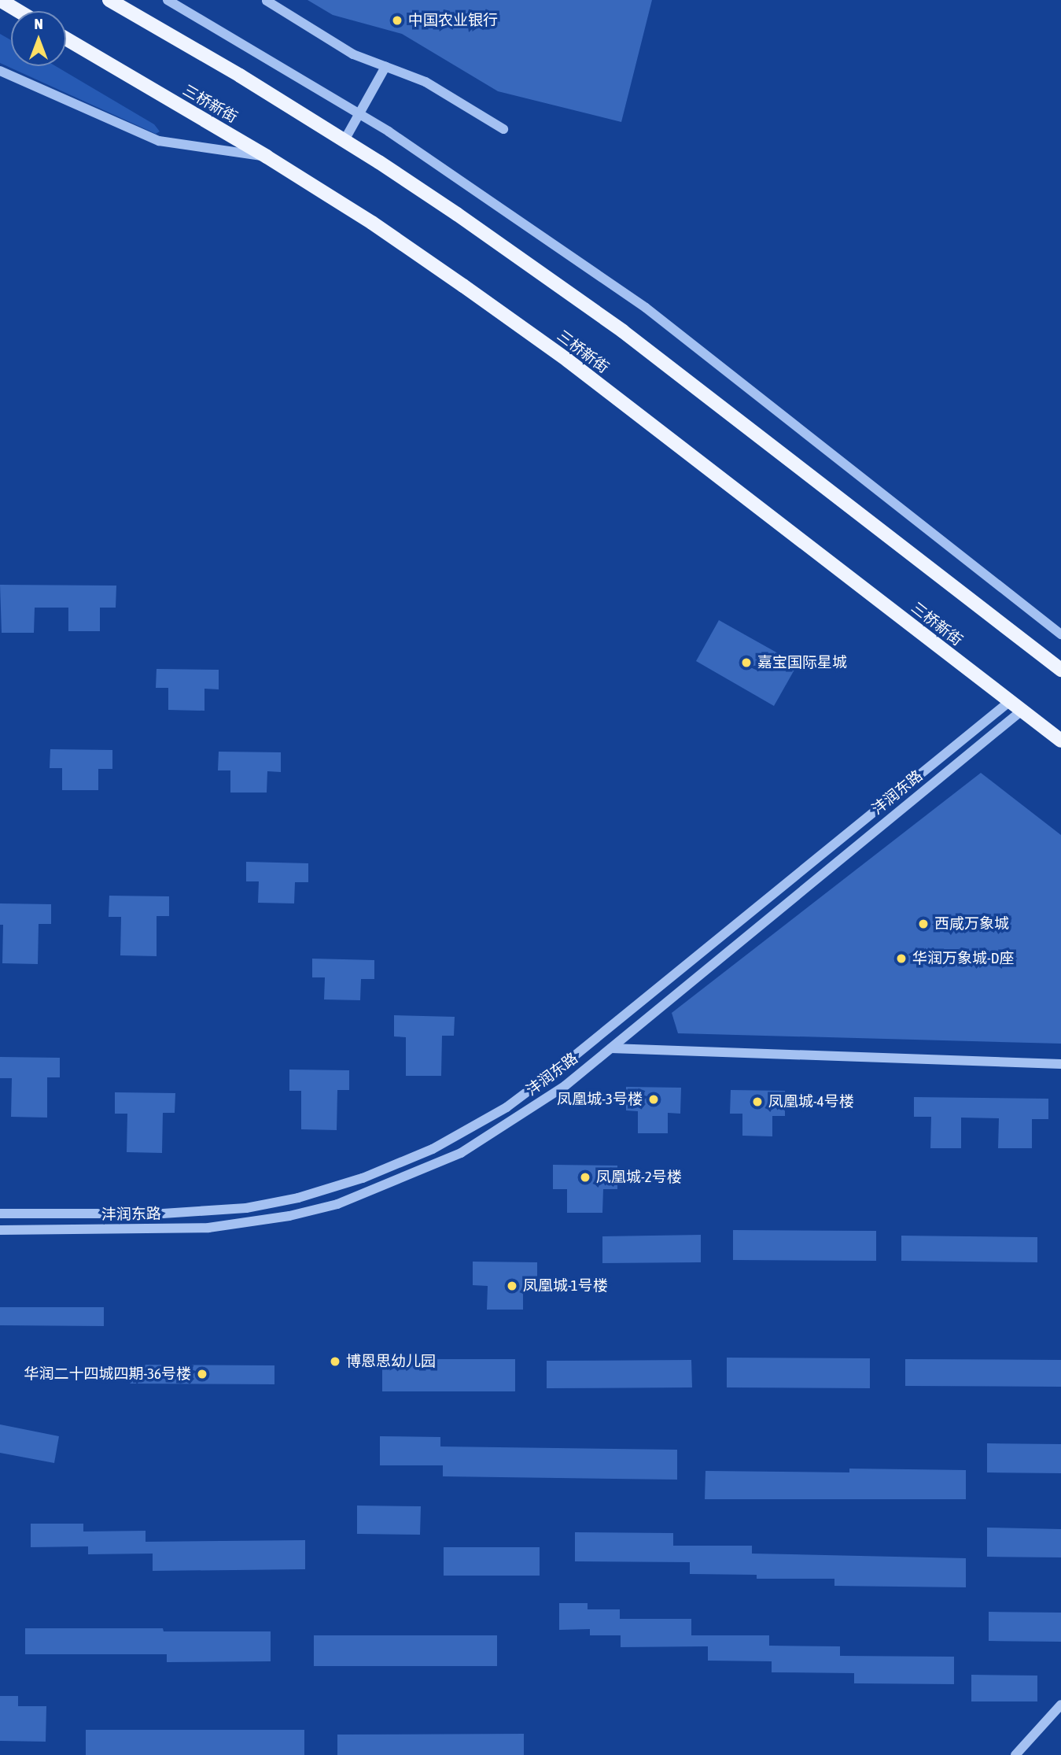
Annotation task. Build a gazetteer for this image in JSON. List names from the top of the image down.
{
  "streets": {
    "main road": ["三桥新街"],
    "street": ["沣润东路"]
  },
  "crossings": [
    ["三桥新街", "沣润东路"]
  ],
  "places": [
    "中国农业银行",
    "嘉宝国际星城",
    "西咸万象城",
    "华润万象城-D座",
    "凤凰城-3号楼",
    "凤凰城-4号楼",
    "凤凰城-2号楼",
    "凤凰城-1号楼",
    "博恩思幼儿园",
    "华润二十四城四期-36号楼"
  ],
  "north": "top"
}
